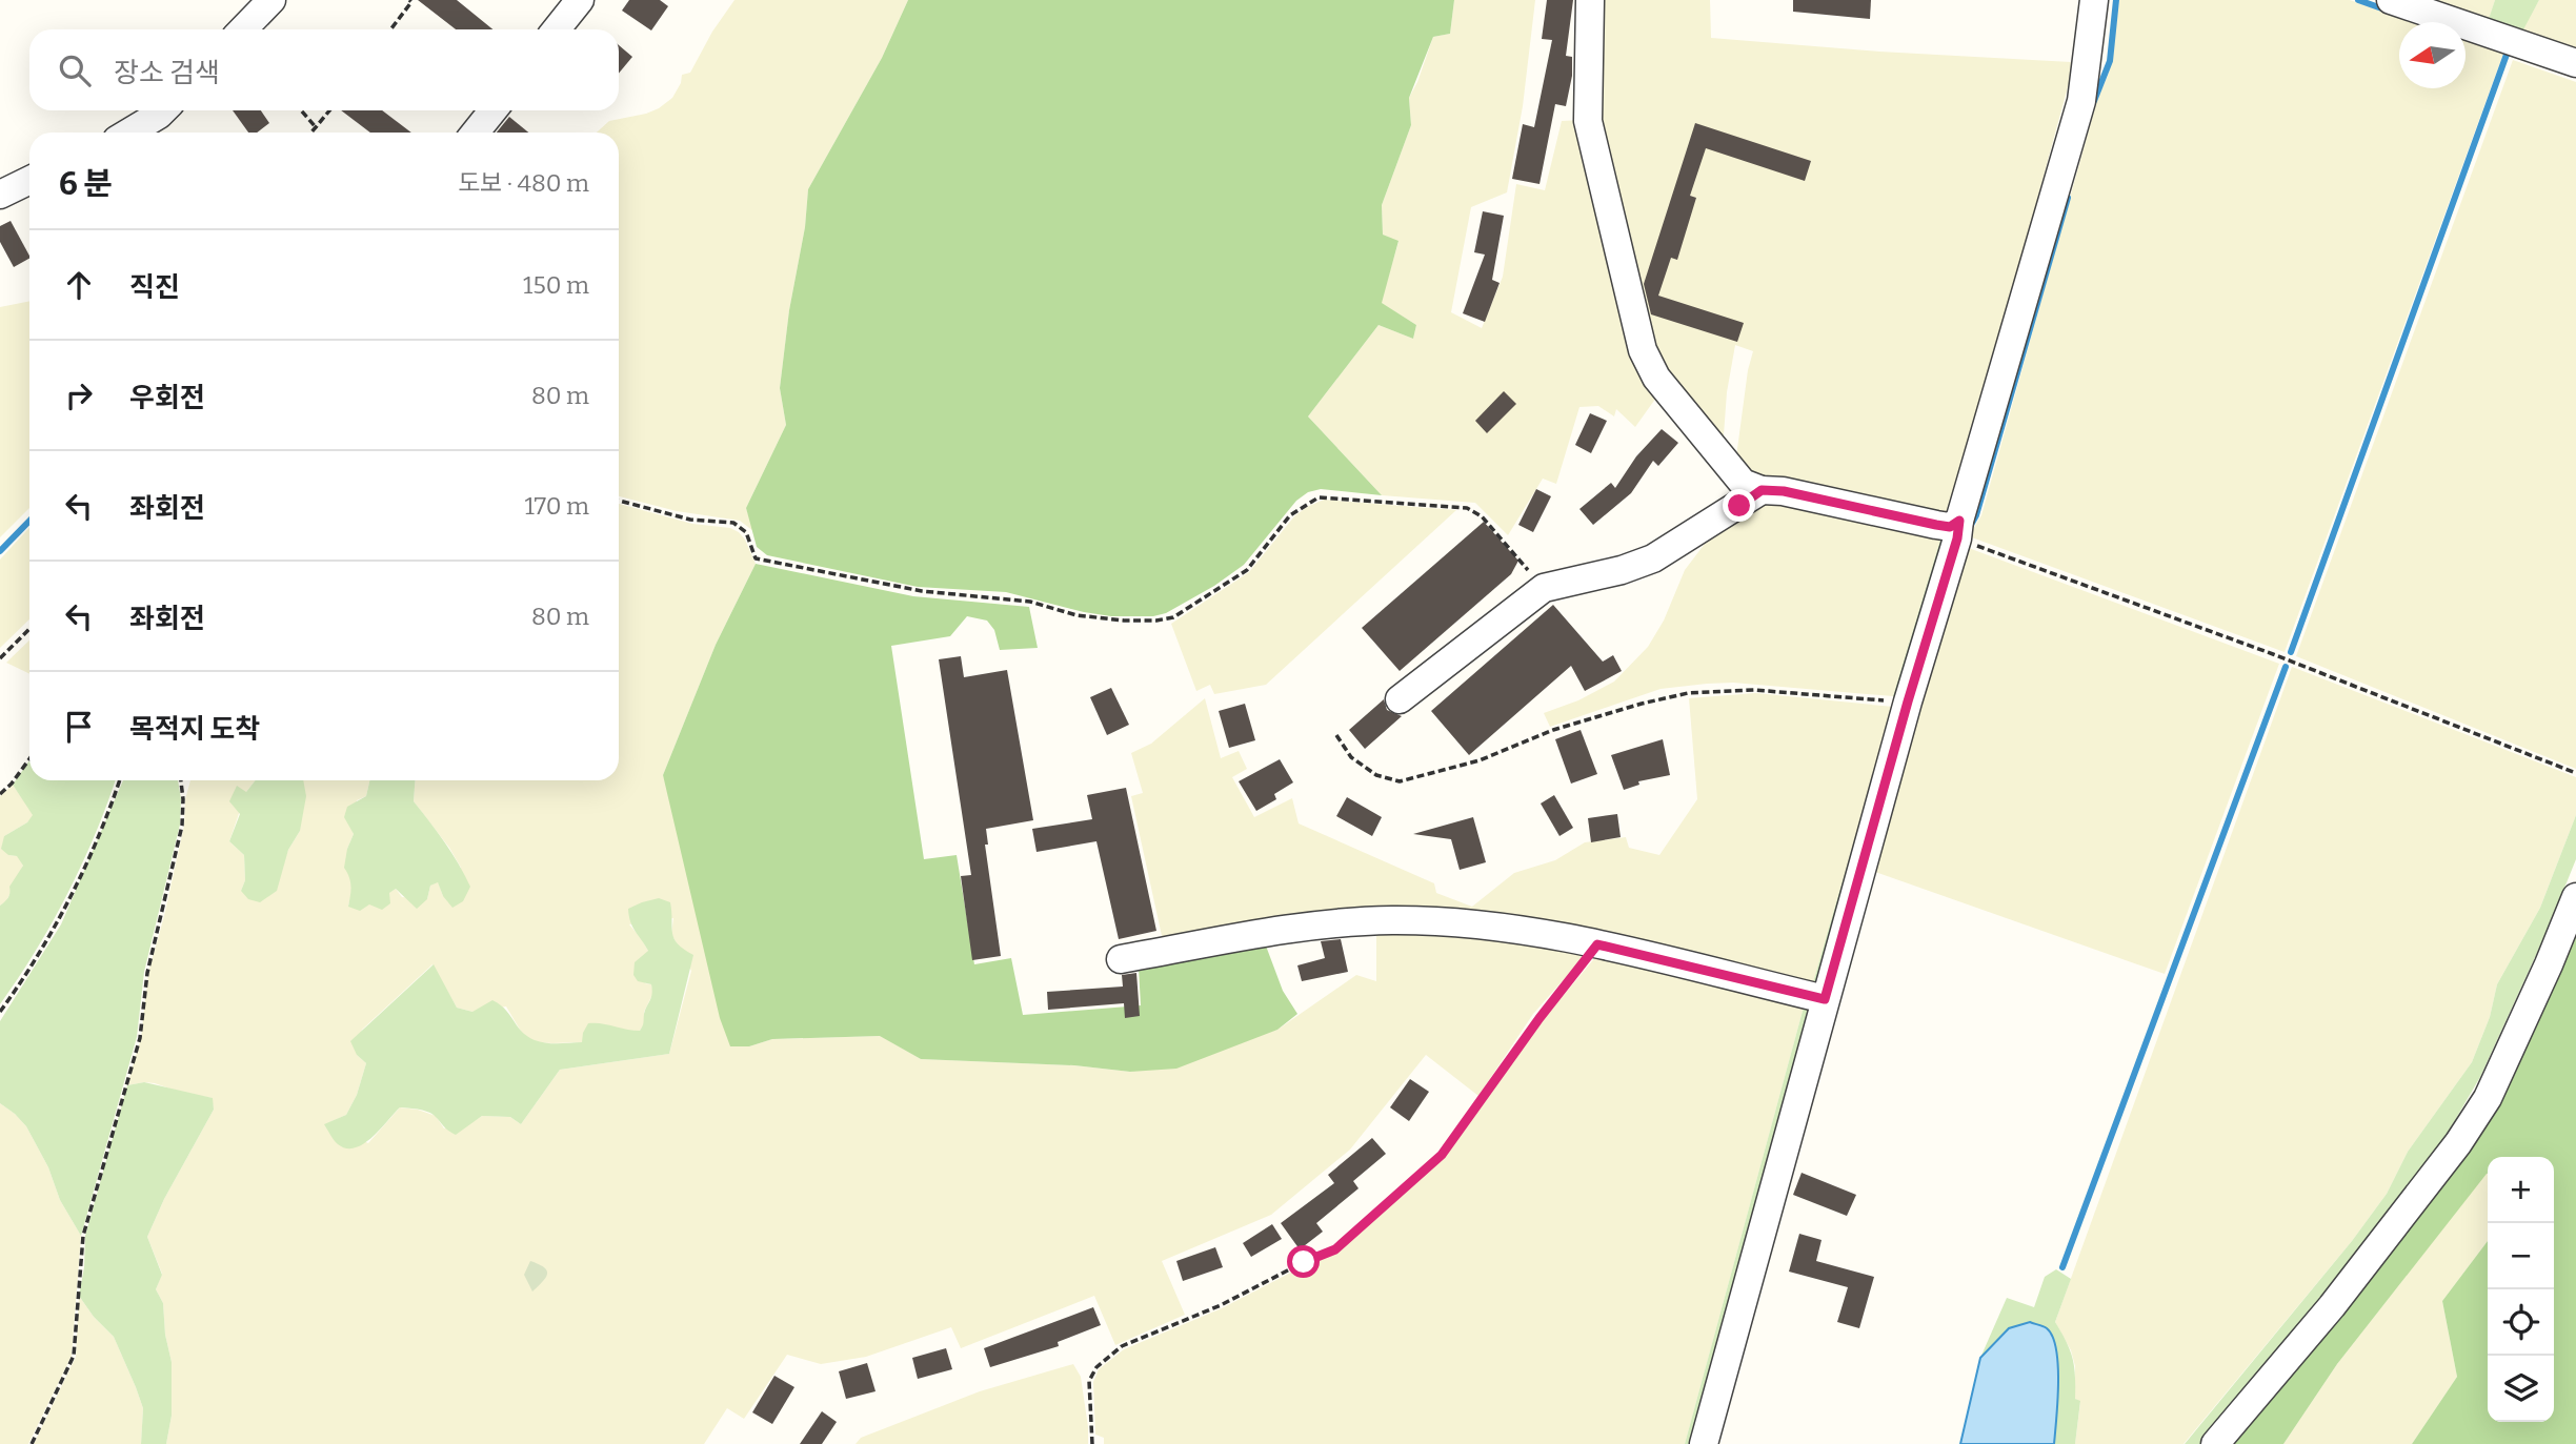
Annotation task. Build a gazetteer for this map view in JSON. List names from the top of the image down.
{
  "north": "left",
  "page": {
    "search": "장소 검색",
    "heading": ["6 분", "도보 · 480 m"],
    "list": [
      ["직진", "150 m"],
      ["우회전", "80 m"],
      ["좌회전", "170 m"],
      ["좌회전", "80 m"],
      "목적지 도착"
    ],
    "map_buttons": ["+", "−"]
  }
}
